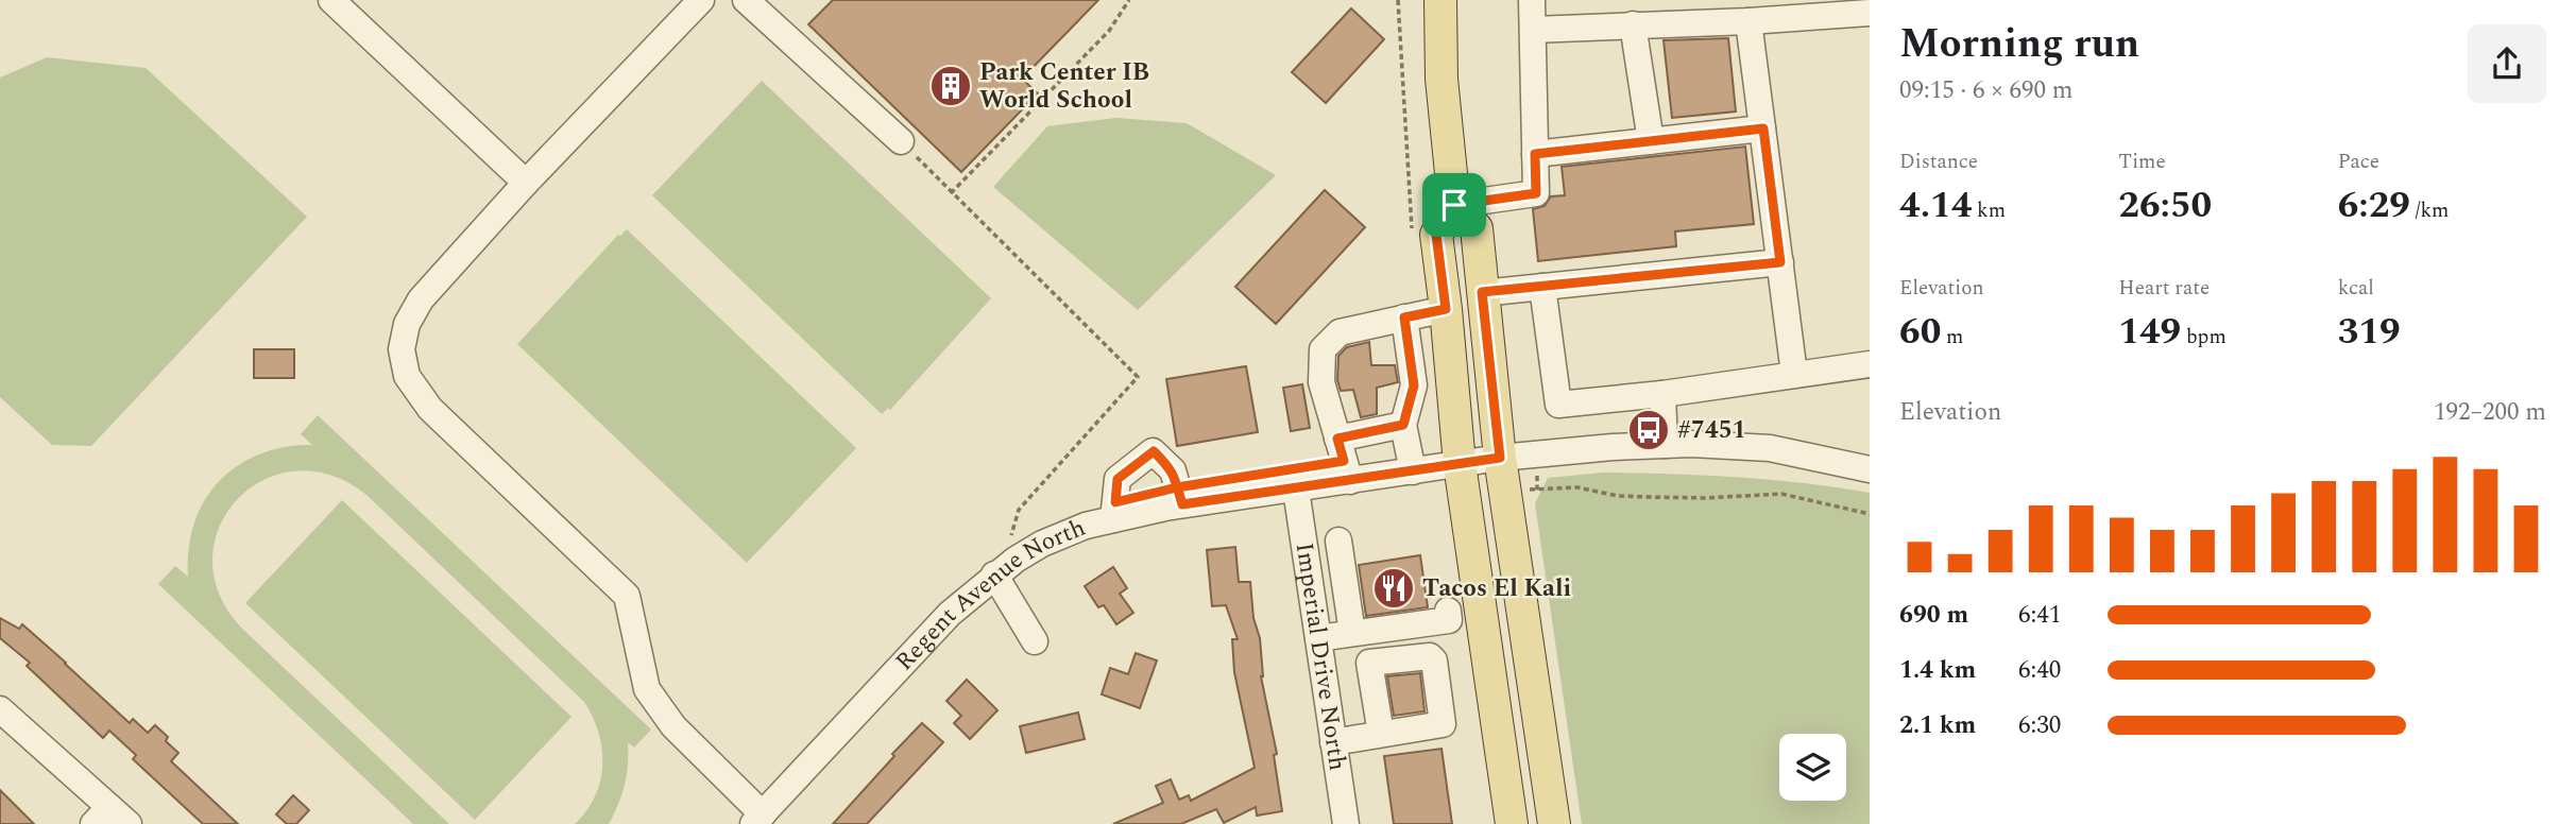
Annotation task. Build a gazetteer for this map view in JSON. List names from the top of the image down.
{
  "streets": {
    "street": ["Regent Avenue North", "Imperial Drive North"]
  },
  "crossings": [
    ["Regent Avenue North", "Imperial Drive North"]
  ],
  "places": {
    "building": ["Park Center IB World School"],
    "bus stop": ["#7451"],
    "restaurant": ["Tacos El Kali"]
  },
  "page": {
    "heading": ["Morning run", "09:15 · 6 × 690 m"],
    "stats": [
      ["Distance", "4.14 km"],
      ["Time", "26:50"],
      ["Pace", "6:29 /km"],
      ["Elevation", "60 m"],
      ["Heart rate", "149 bpm"],
      ["kcal", "319"]
    ],
    "chart": ["Elevation", "192–200 m"],
    "list": [
      {
        "name": "690 m",
        "note": "6:41"
      },
      {
        "name": "1.4 km",
        "note": "6:40"
      },
      {
        "name": "2.1 km",
        "note": "6:30"
      }
    ]
  }
}
